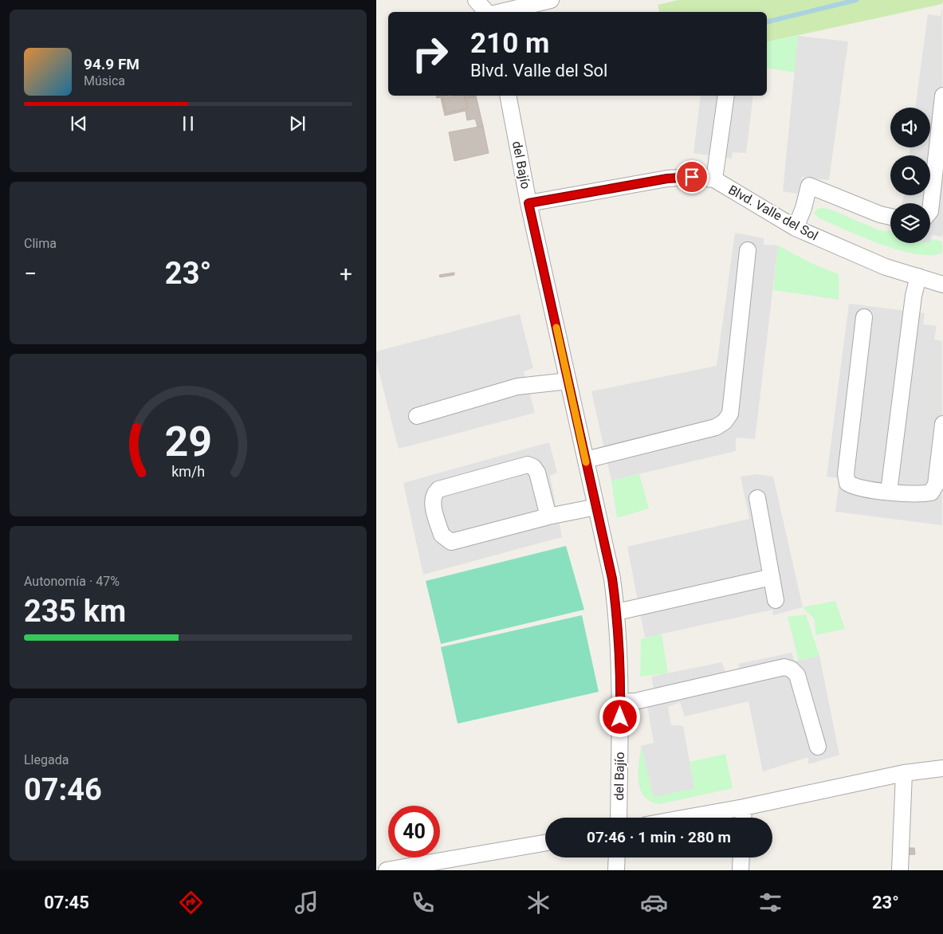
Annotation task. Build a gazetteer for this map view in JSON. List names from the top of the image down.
{
  "streets": {
    "street": ["del Bajío", "Blvd. Valle del Sol"]
  },
  "crossings": [
    ["del Bajío", "Blvd. Valle del Sol"]
  ],
  "page": {
    "turn": ["210 m", "Blvd. Valle del Sol"],
    "song": ["94.9 FM", "Música"],
    "tile": [
      "Clima",
      ["Autonomía · 47%", "235 km"],
      ["Llegada", "07:46"]
    ],
    "heat": ["−", "23°", "+"],
    "limit": "40",
    "trip": "07:46 · 1 min · 280 m",
    "tabs": ["07:45", "23°"],
    "gauge": ["29", "km/h"]
  }
}
